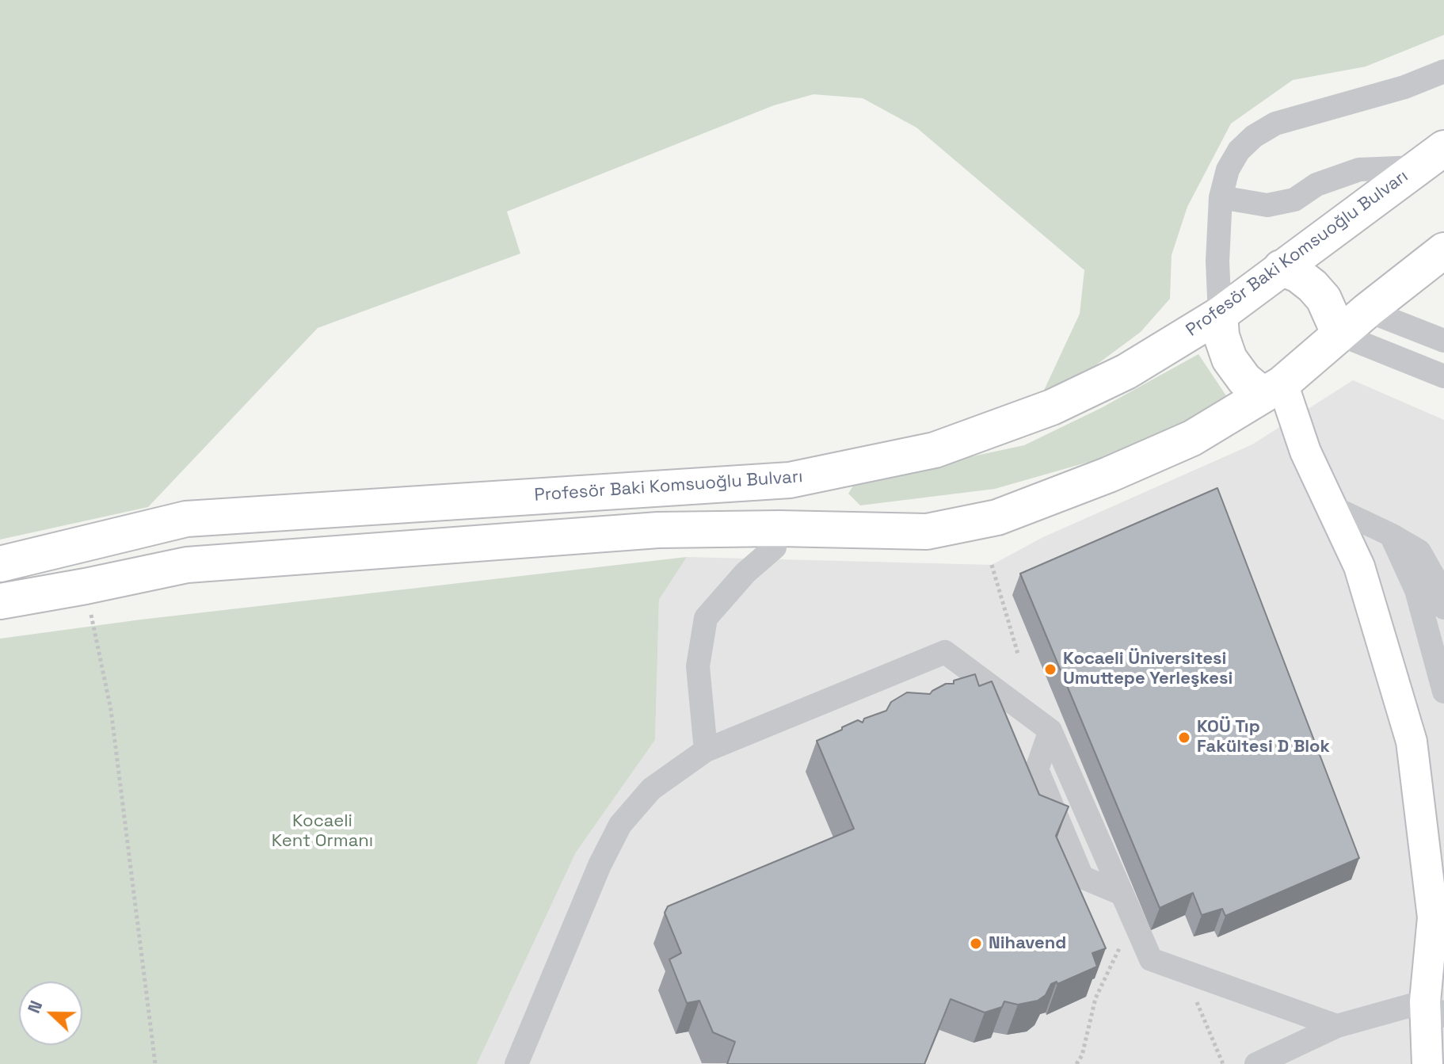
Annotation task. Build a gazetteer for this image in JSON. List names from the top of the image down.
{
  "streets": {
    "highway": ["Profesör Baki Komsuoğlu Bulvarı"]
  },
  "parks": ["Kocaeli Kent Ormanı"],
  "places": ["Kocaeli Üniversitesi Umuttepe Yerleşkesi", "KOÜ Tıp Fakültesi D Blok", "Nihavend"],
  "north": "left"
}
